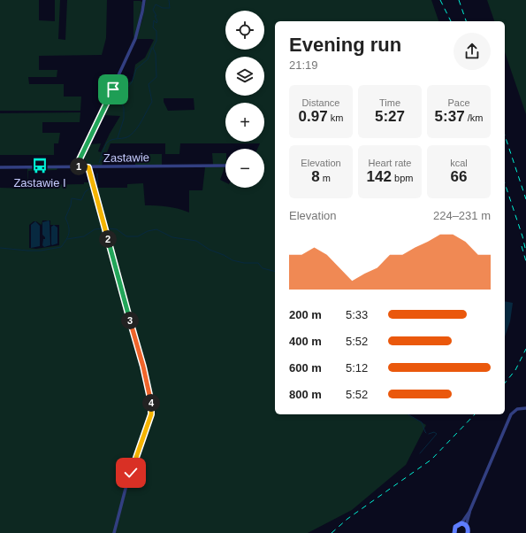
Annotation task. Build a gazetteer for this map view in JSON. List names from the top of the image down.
{
  "streets": {
    "street": ["Zastawie"]
  },
  "places": {
    "bus stop": ["Zastawie I"]
  },
  "page": {
    "map_buttons": ["+", "−"],
    "heading": ["Evening run", "21:19"],
    "stats": [
      ["Distance", "0.97 km"],
      ["Time", "5:27"],
      ["Pace", "5:37 /km"],
      ["Elevation", "8 m"],
      ["Heart rate", "142 bpm"],
      ["kcal", "66"]
    ],
    "pins": [
      "1",
      "2",
      "3",
      "4"
    ],
    "chart": ["Elevation", "224–231 m"],
    "list": [
      {
        "name": "200 m",
        "note": "5:33"
      },
      {
        "name": "400 m",
        "note": "5:52"
      },
      {
        "name": "600 m",
        "note": "5:12"
      },
      {
        "name": "800 m",
        "note": "5:52"
      }
    ]
  }
}
